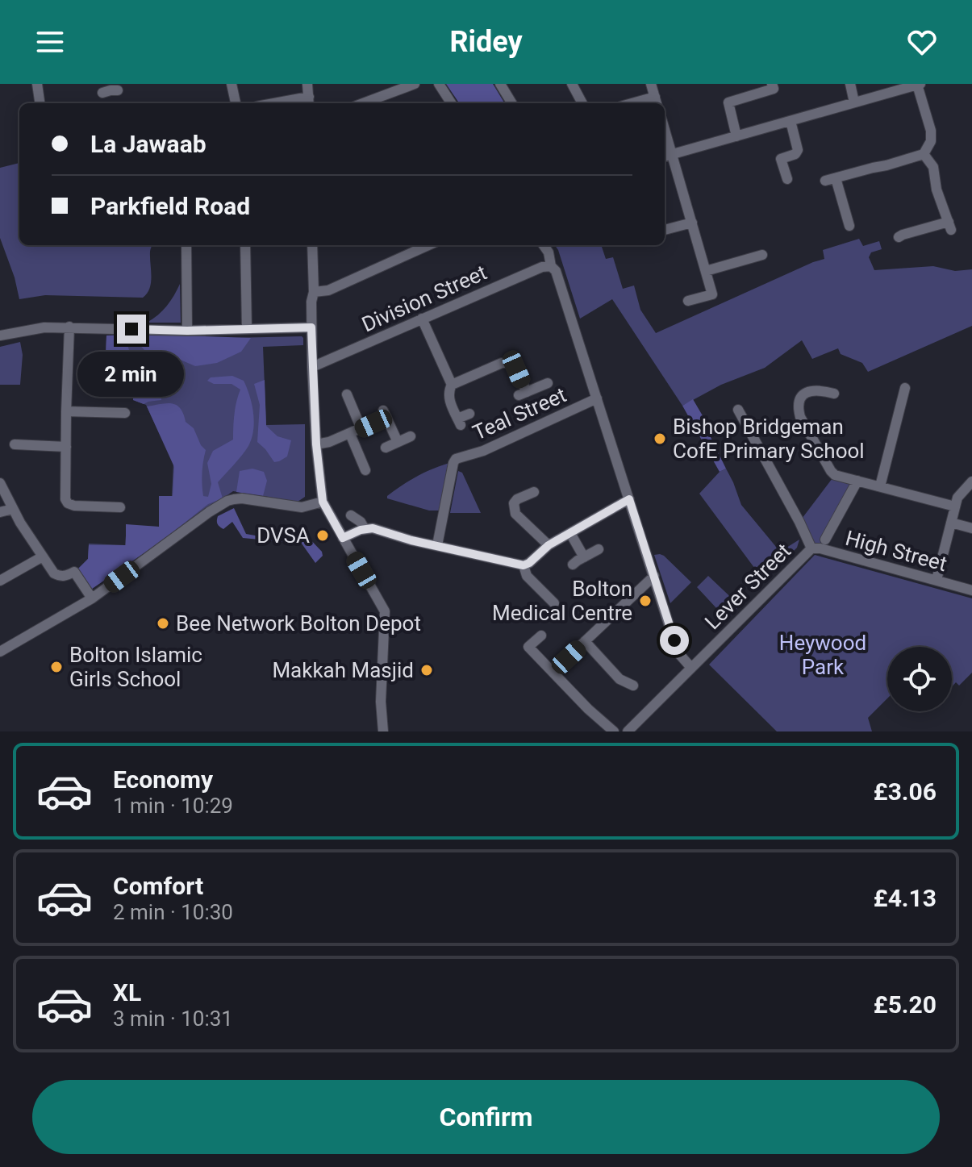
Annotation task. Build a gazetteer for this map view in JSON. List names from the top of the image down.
{
  "streets": {
    "street": [
      "Division Street",
      "Teal Street",
      "High Street",
      "Lever Street"
    ]
  },
  "crossings": [
    ["High Street", "Lever Street"]
  ],
  "parks": ["Heywood Park"],
  "places": [
    "Bishop Bridgeman CofE Primary School",
    "DVSA",
    "Bolton Medical Centre",
    "Bee Network Bolton Depot",
    "Bolton Islamic Girls School",
    "Makkah Masjid"
  ],
  "page": {
    "header": "Ridey",
    "banner": ["La Jawaab", "Parkfield Road"],
    "bubble": "2 min",
    "list": [
      {
        "name": "Economy",
        "note": "1 min · 10:29",
        "value": "£3.06"
      },
      {
        "name": "Comfort",
        "note": "2 min · 10:30",
        "value": "£4.13"
      },
      {
        "name": "XL",
        "note": "3 min · 10:31",
        "value": "£5.20"
      }
    ],
    "buttons": "Confirm"
  }
}
